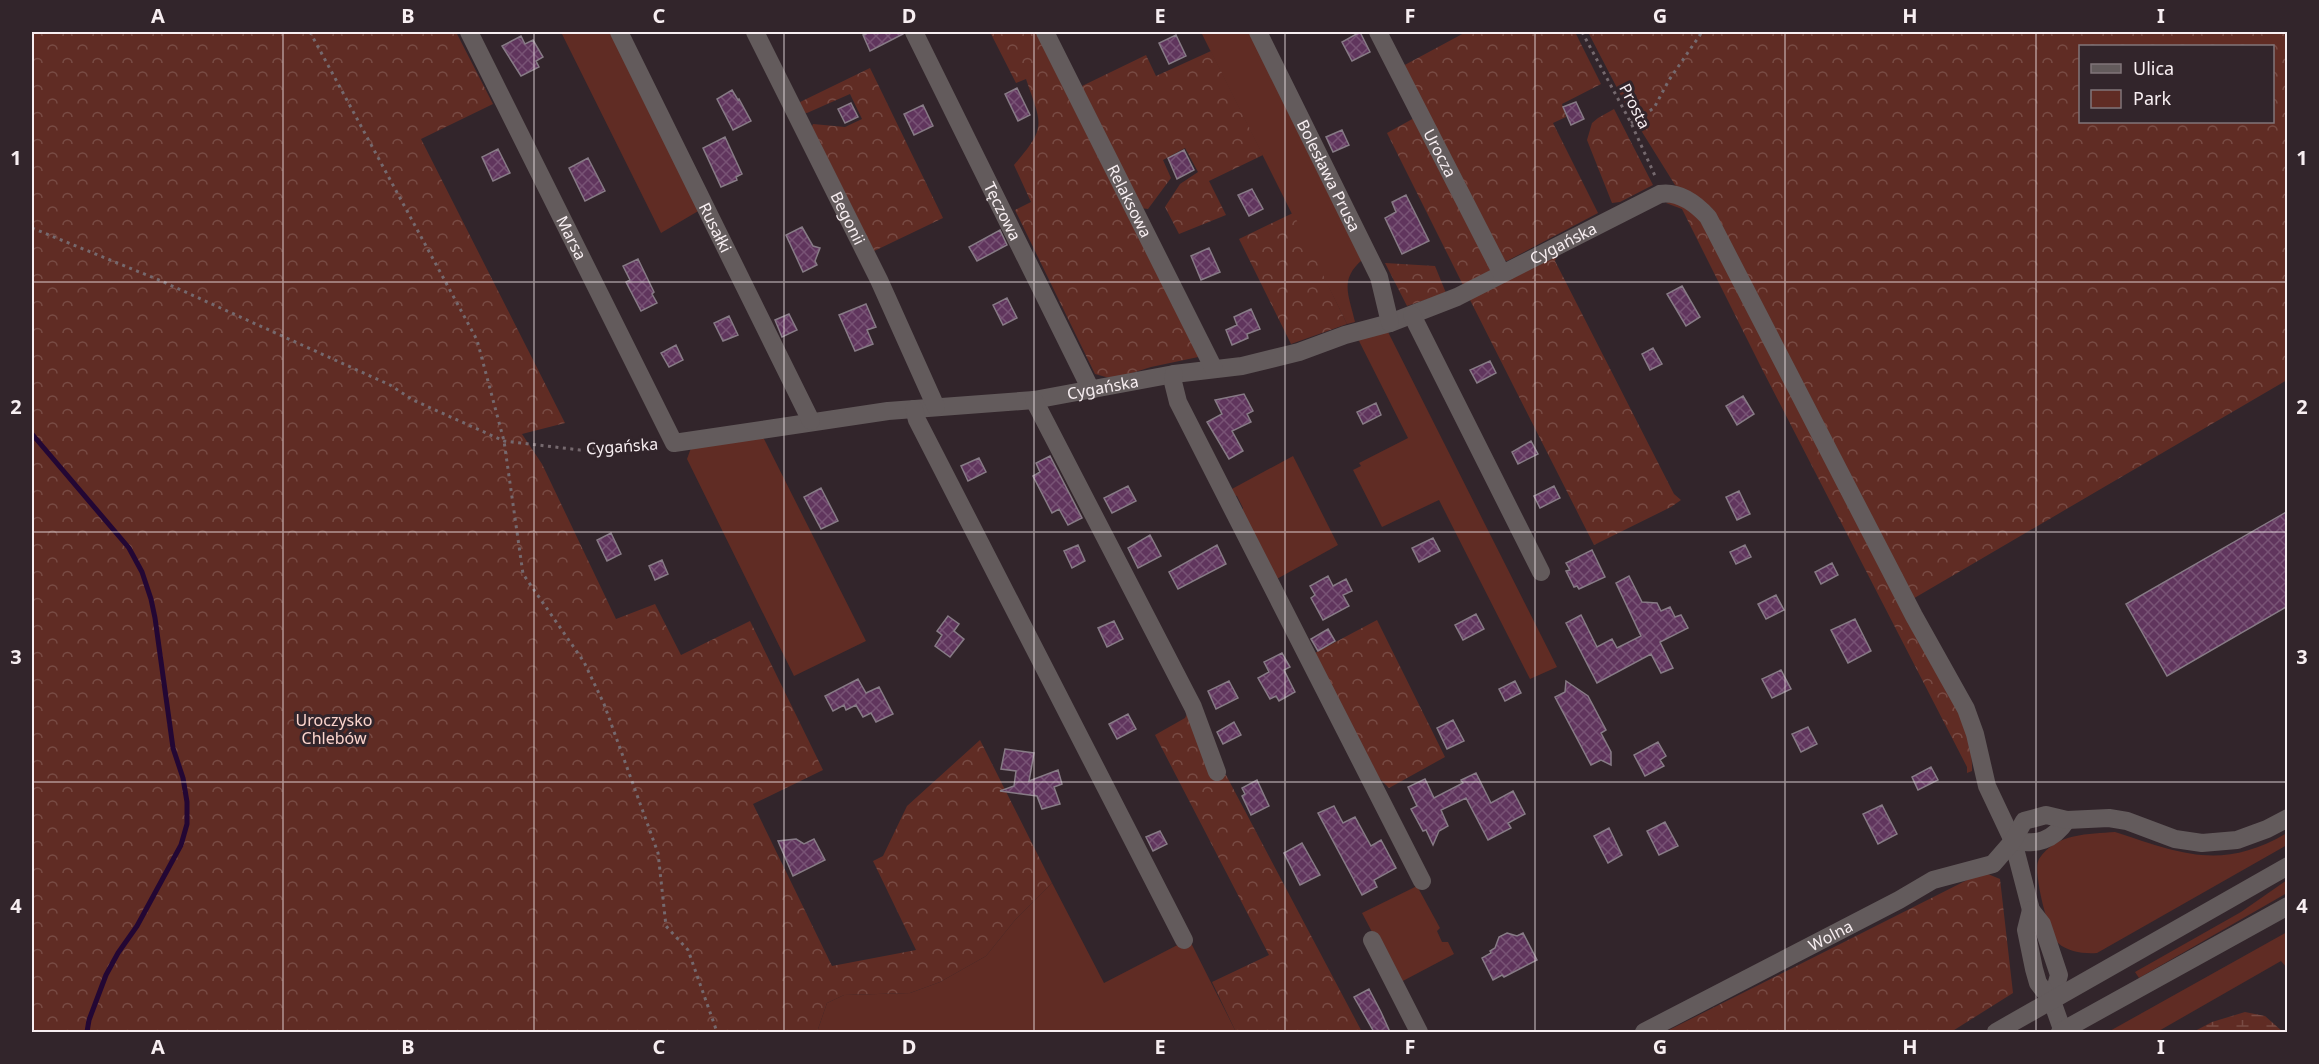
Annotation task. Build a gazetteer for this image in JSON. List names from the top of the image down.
{
  "streets": {
    "street": [
      "Urocza",
      "Bolesława Prusa",
      "Relaksowa",
      "Tęczowa",
      "Begonii",
      "Rusałki",
      "Marsa",
      "Cygańska",
      "Wolna"
    ],
    "path": ["Prosta"]
  },
  "crossings": [
    ["Prosta", "Cygańska"],
    ["Urocza", "Cygańska"],
    ["Bolesława Prusa", "Cygańska"],
    ["Relaksowa", "Cygańska"],
    ["Tęczowa", "Cygańska"],
    ["Begonii", "Cygańska"],
    ["Rusałki", "Cygańska"],
    ["Marsa", "Cygańska"]
  ],
  "parks": ["Uroczysko Chlebów"],
  "legend": ["Ulica", "Park"],
  "grid": {
    "columns": [
      "A",
      "B",
      "C",
      "D",
      "E",
      "F",
      "G",
      "H",
      "I"
    ],
    "rows": [
      "1",
      "2",
      "3",
      "4"
    ]
  }
}
